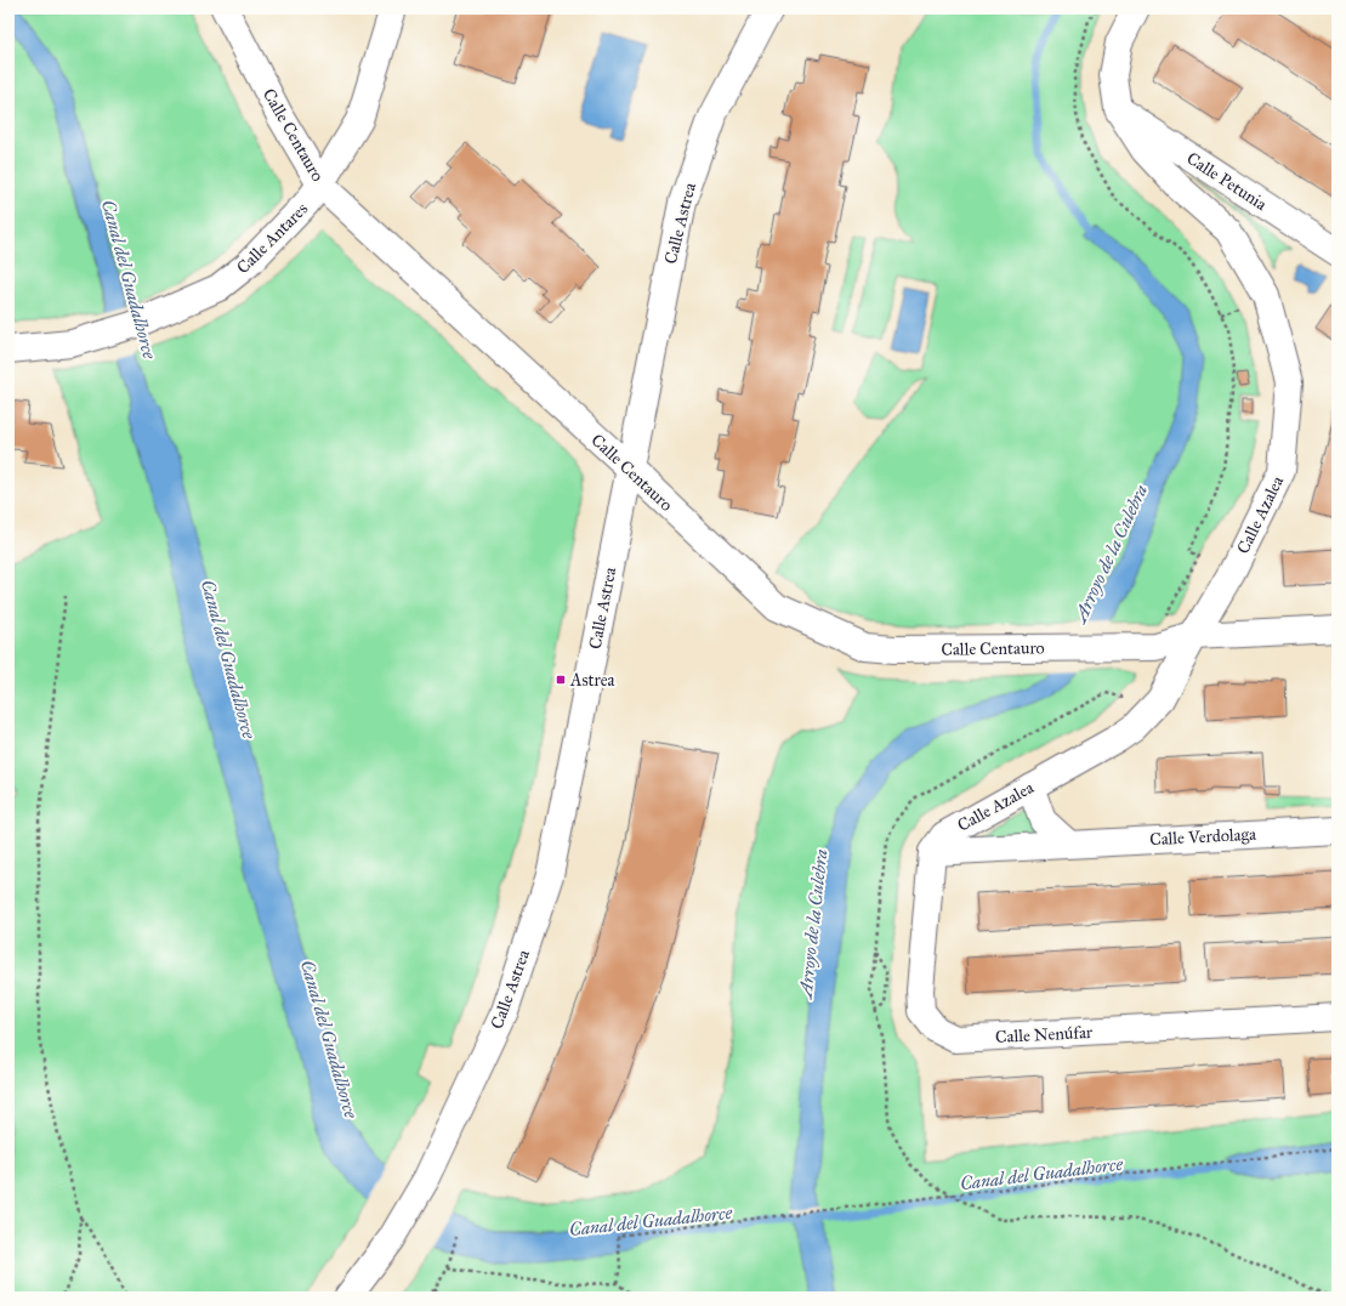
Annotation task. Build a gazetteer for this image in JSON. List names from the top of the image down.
{
  "streets": {
    "street": [
      "Calle Centauro",
      "Calle Petunia",
      "Calle Astrea",
      "Calle Antares",
      "Calle Azalea",
      "Calle Verdolaga",
      "Calle Nenúfar"
    ]
  },
  "crossings": [
    ["Calle Centauro", "Calle Astrea"],
    ["Calle Centauro", "Calle Antares"],
    ["Calle Centauro", "Calle Azalea"],
    ["Calle Petunia", "Calle Azalea"],
    ["Calle Azalea", "Calle Verdolaga"],
    ["Calle Azalea", "Calle Nenúfar"],
    ["Calle Verdolaga", "Calle Nenúfar"]
  ],
  "water": ["Canal del Guadalhorce", "Arroyo de la Culebra"],
  "places": {
    "transit": ["Astrea"]
  }
}
